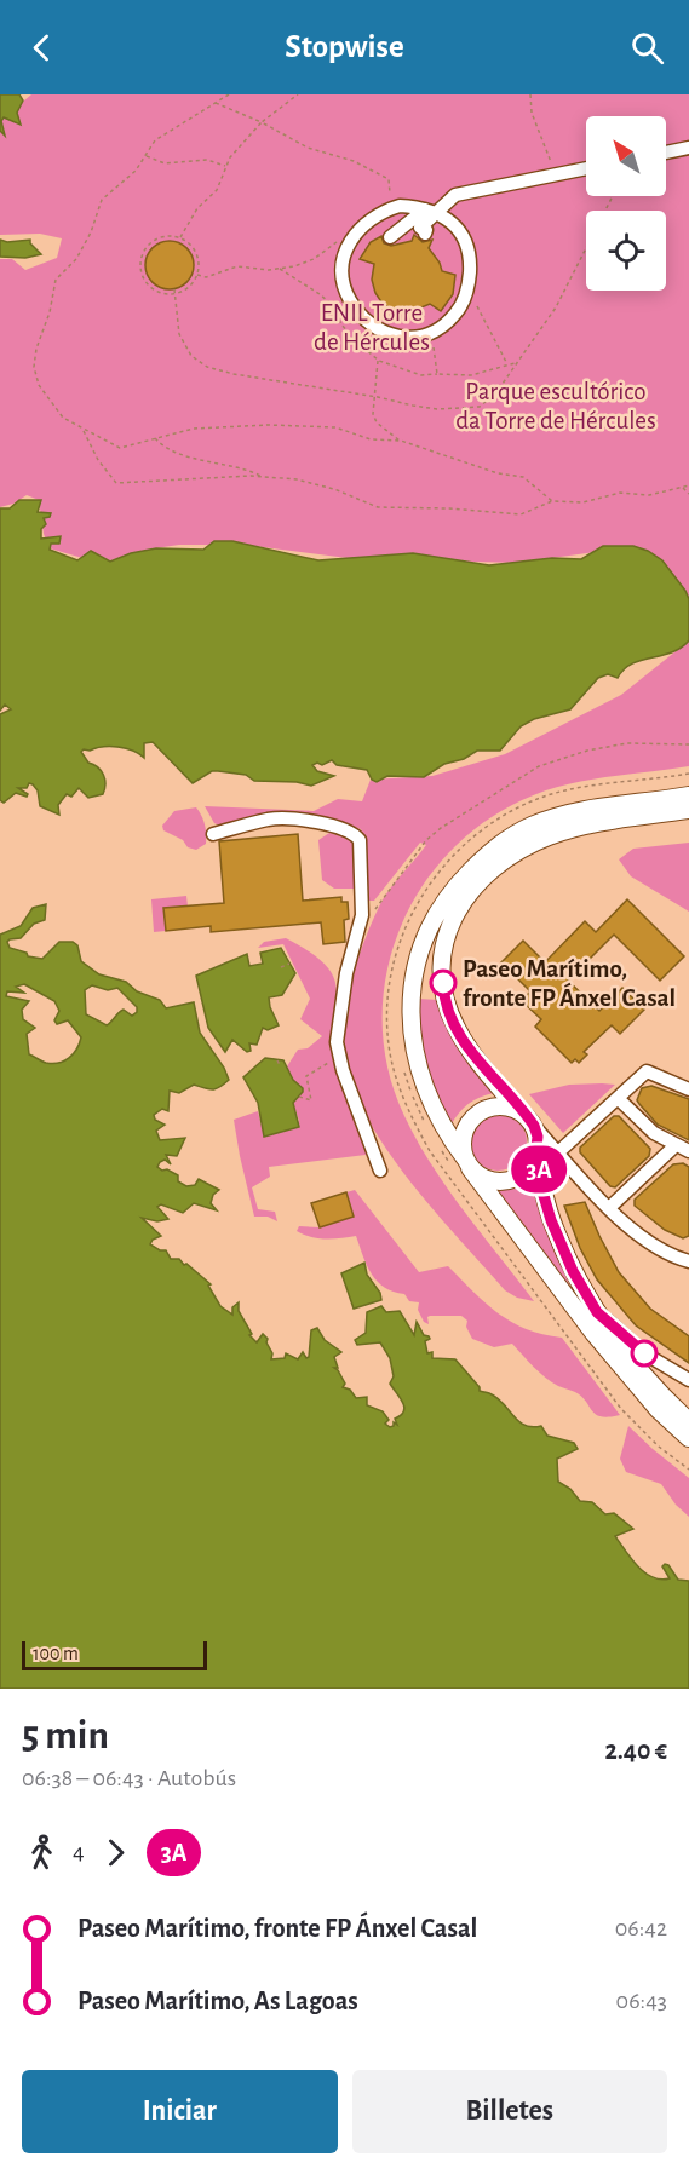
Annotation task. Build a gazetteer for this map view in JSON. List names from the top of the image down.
{
  "parks": ["ENIL Torre de Hércules", "Parque escultórico da Torre de Hércules"],
  "places": ["Paseo Marítimo, fronte FP Ánxel Casal"],
  "lines": ["bus line 3A"],
  "scale_bar": "100 m",
  "north": "top left",
  "page": {
    "header": "Stopwise",
    "on_map": "3A",
    "scale": "100 m",
    "heading": ["5 min", "06:38 – 06:43 · Autobús", "2.40 €"],
    "legs": ["4", "3A"],
    "list": [
      {
        "name": "Paseo Marítimo, fronte FP Ánxel Casal",
        "value": "06:42"
      },
      {
        "name": "Paseo Marítimo, As Lagoas",
        "value": "06:43"
      }
    ],
    "buttons": ["Iniciar", "Billetes"]
  }
}
